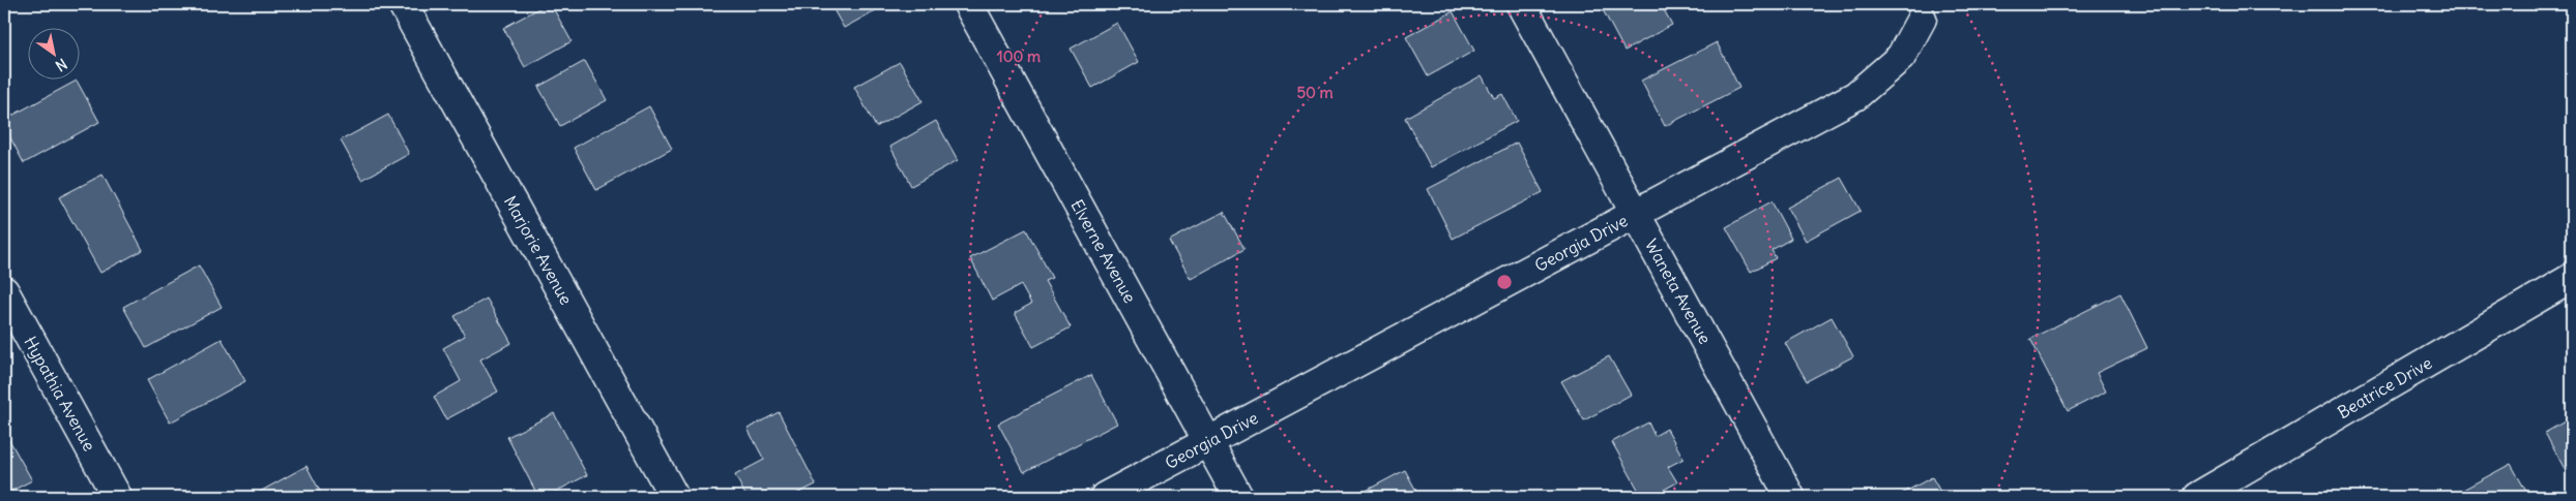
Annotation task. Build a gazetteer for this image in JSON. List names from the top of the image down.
{
  "streets": {
    "street": [
      "Georgia Drive",
      "Marjorie Avenue",
      "Elverne Avenue",
      "Waneta Avenue",
      "Beatrice Drive",
      "Hypathia Avenue"
    ]
  },
  "crossings": [
    ["Georgia Drive", "Elverne Avenue"],
    ["Georgia Drive", "Waneta Avenue"]
  ],
  "north": "bottom right",
  "rings": ["100 m", "50 m"]
}
